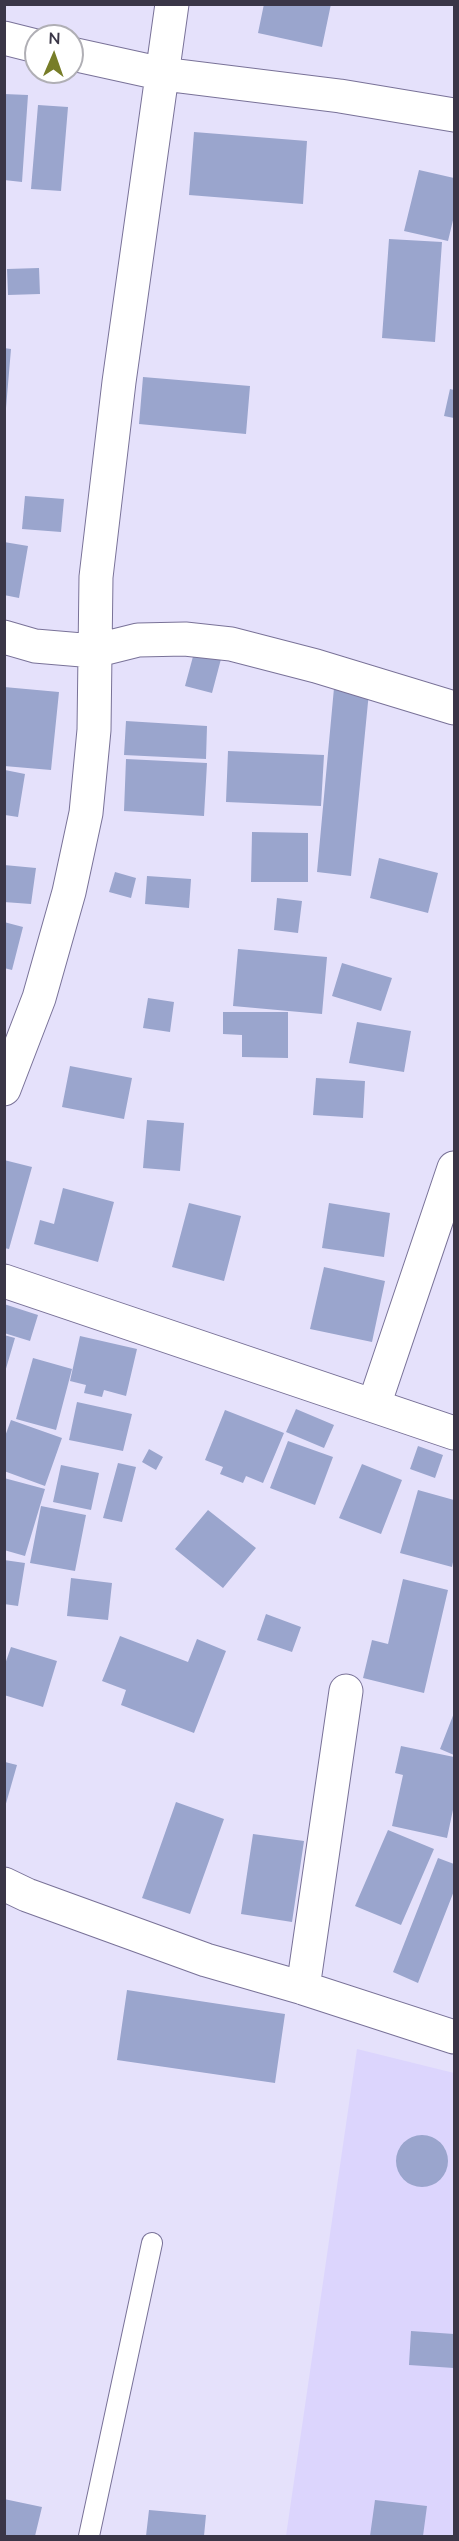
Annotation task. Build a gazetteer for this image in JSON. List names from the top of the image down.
{
  "north": "top"
}
